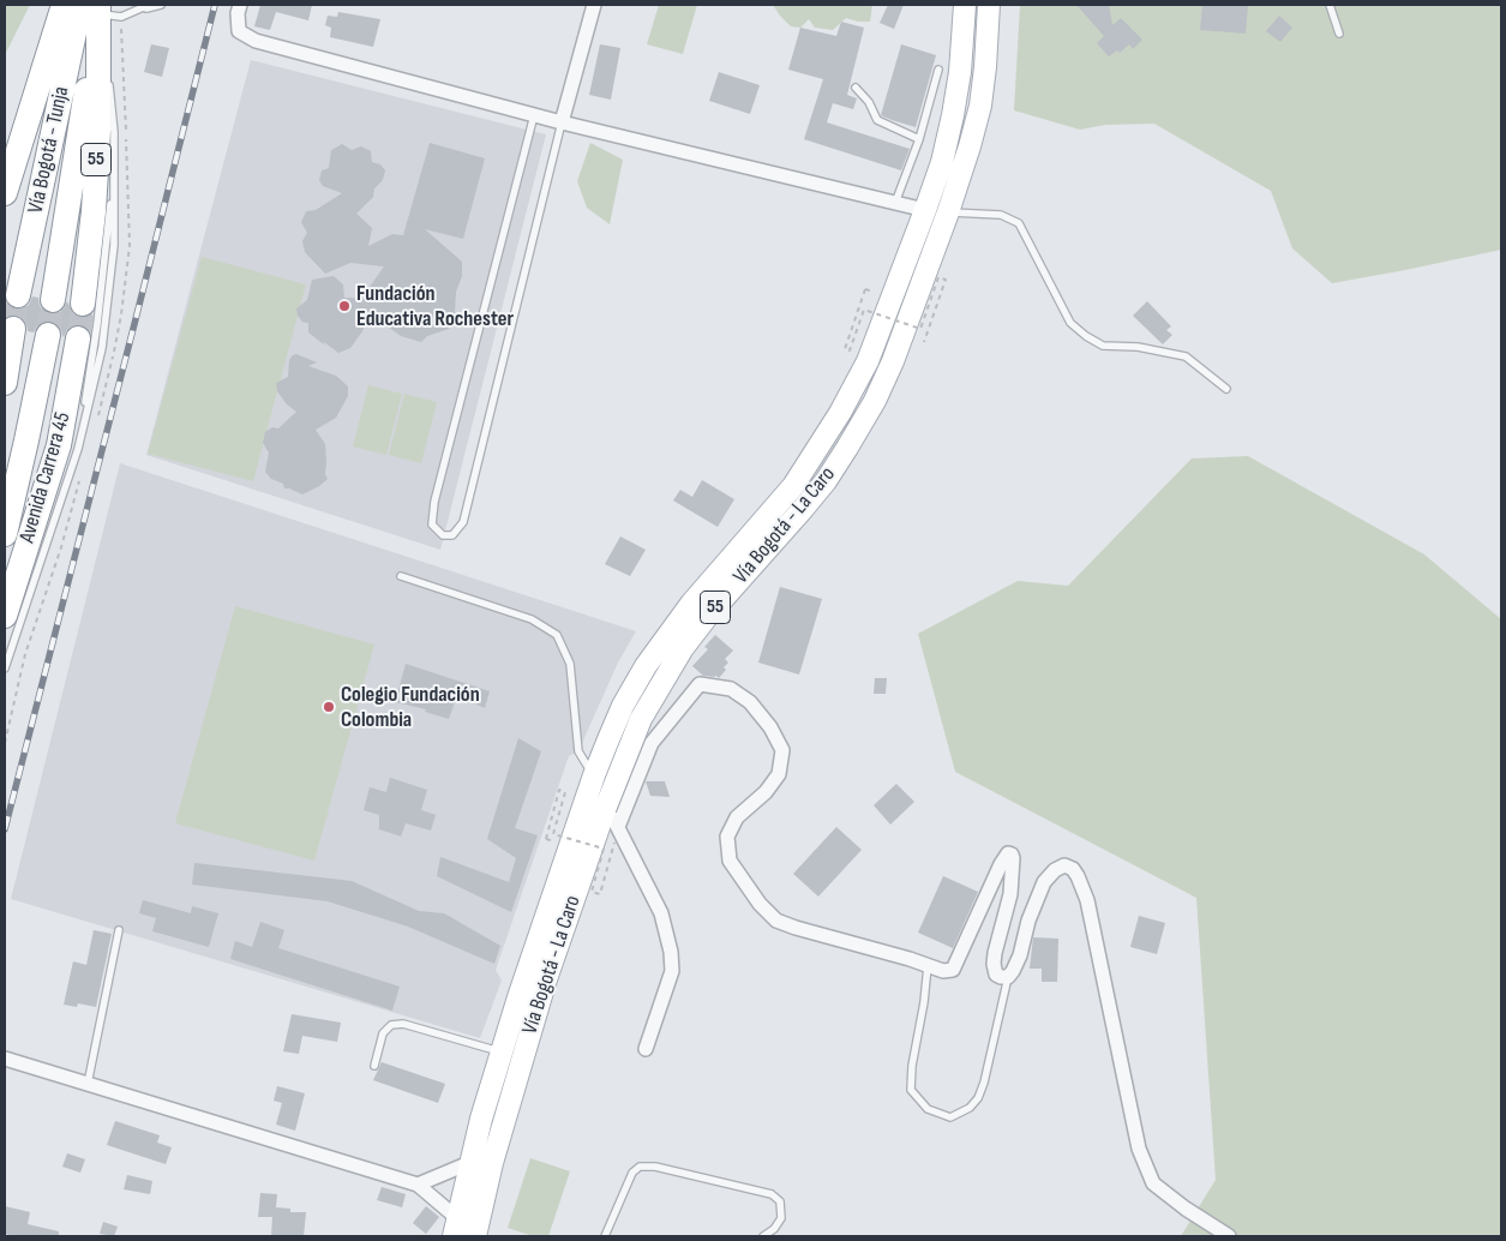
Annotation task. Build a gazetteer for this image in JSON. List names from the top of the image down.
{
  "streets": {
    "highway": ["Vía Bogotá - Tunja", "55", "Avenida Carrera 45"],
    "main road": ["Vía Bogotá - La Caro"]
  },
  "places": ["Fundación Educativa Rochester", "Colegio Fundación Colombia"]
}
